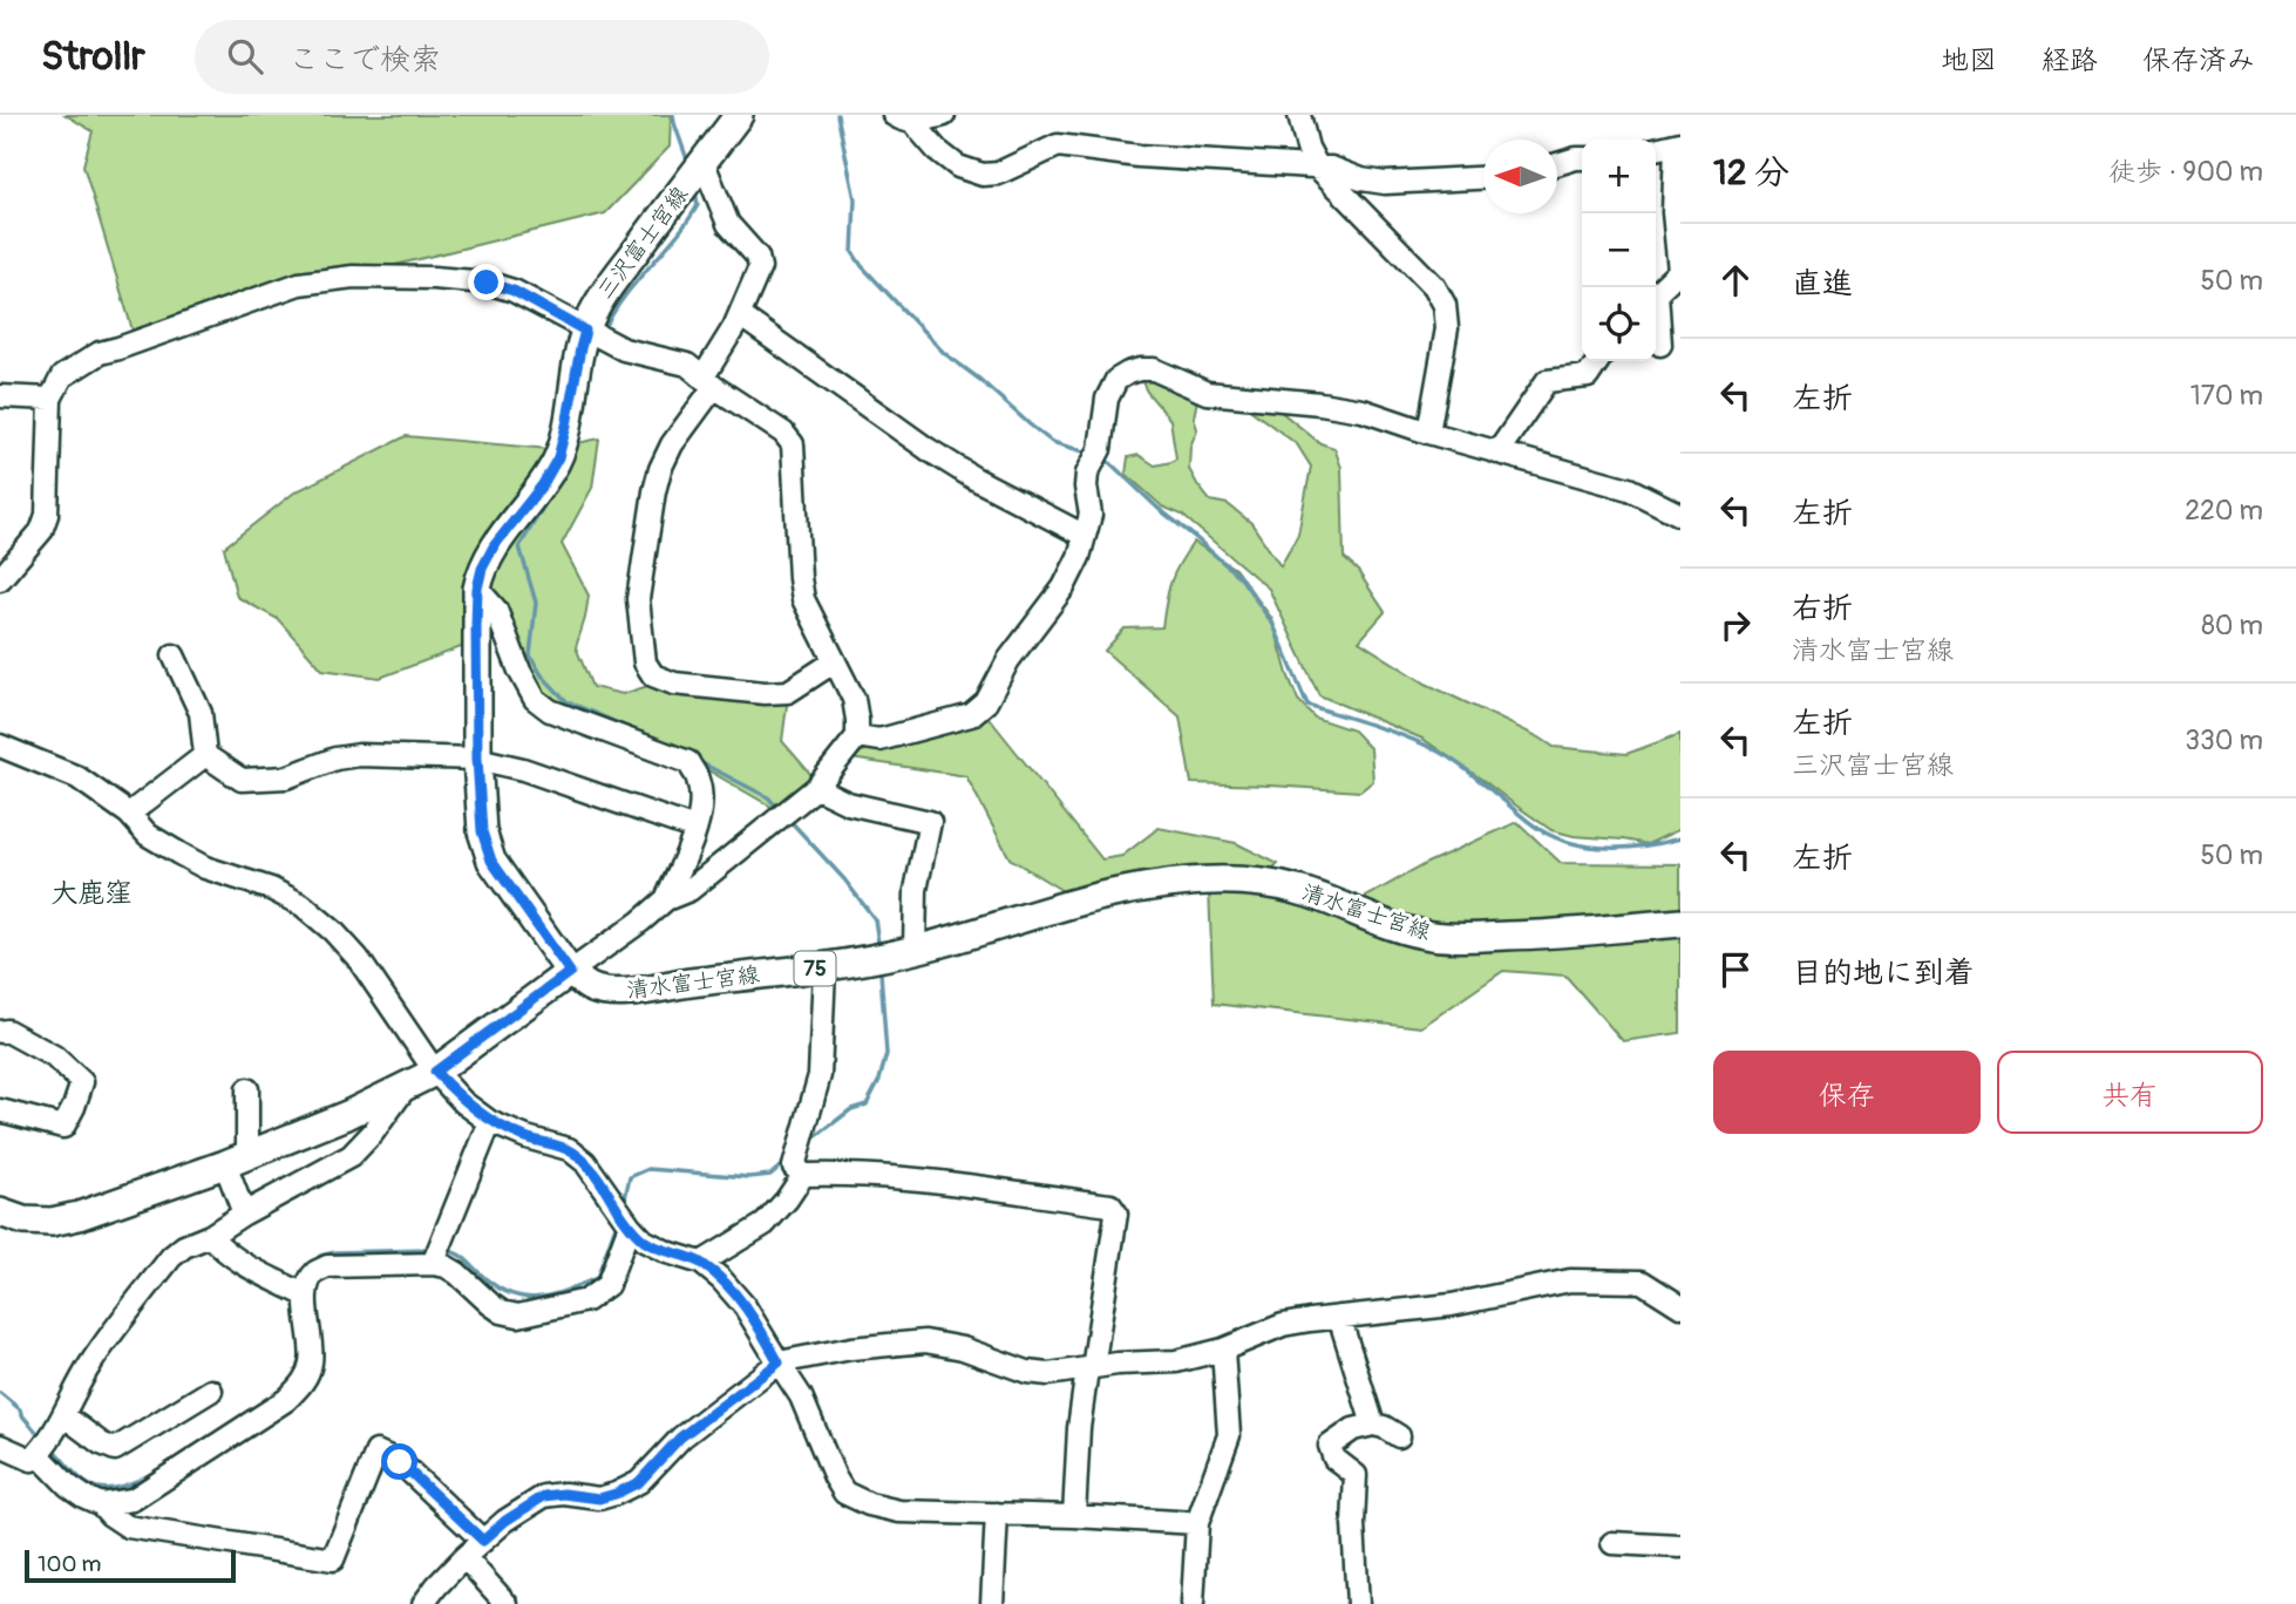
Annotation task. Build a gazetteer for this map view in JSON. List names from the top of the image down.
{
  "streets": {
    "main road": ["三沢富士宮線", "清水富士宮線", "75"]
  },
  "crossings": [
    ["三沢富士宮線", "清水富士宮線"]
  ],
  "districts": ["大鹿窪"],
  "scale_bar": "100 m",
  "north": "left",
  "page": {
    "header": "Strollr",
    "search": "ここで検索",
    "nav": ["地図", "経路", "保存済み"],
    "heading": ["12 分", "徒歩 · 900 m"],
    "map_buttons": ["+", "−"],
    "list": [
      ["直進", "50 m"],
      ["左折", "170 m"],
      ["左折", "220 m"],
      ["右折", "清水富士宮線", "80 m"],
      ["左折", "三沢富士宮線", "330 m"],
      ["左折", "50 m"],
      "目的地に到着"
    ],
    "buttons": ["保存", "共有"],
    "scale": "100 m"
  }
}
